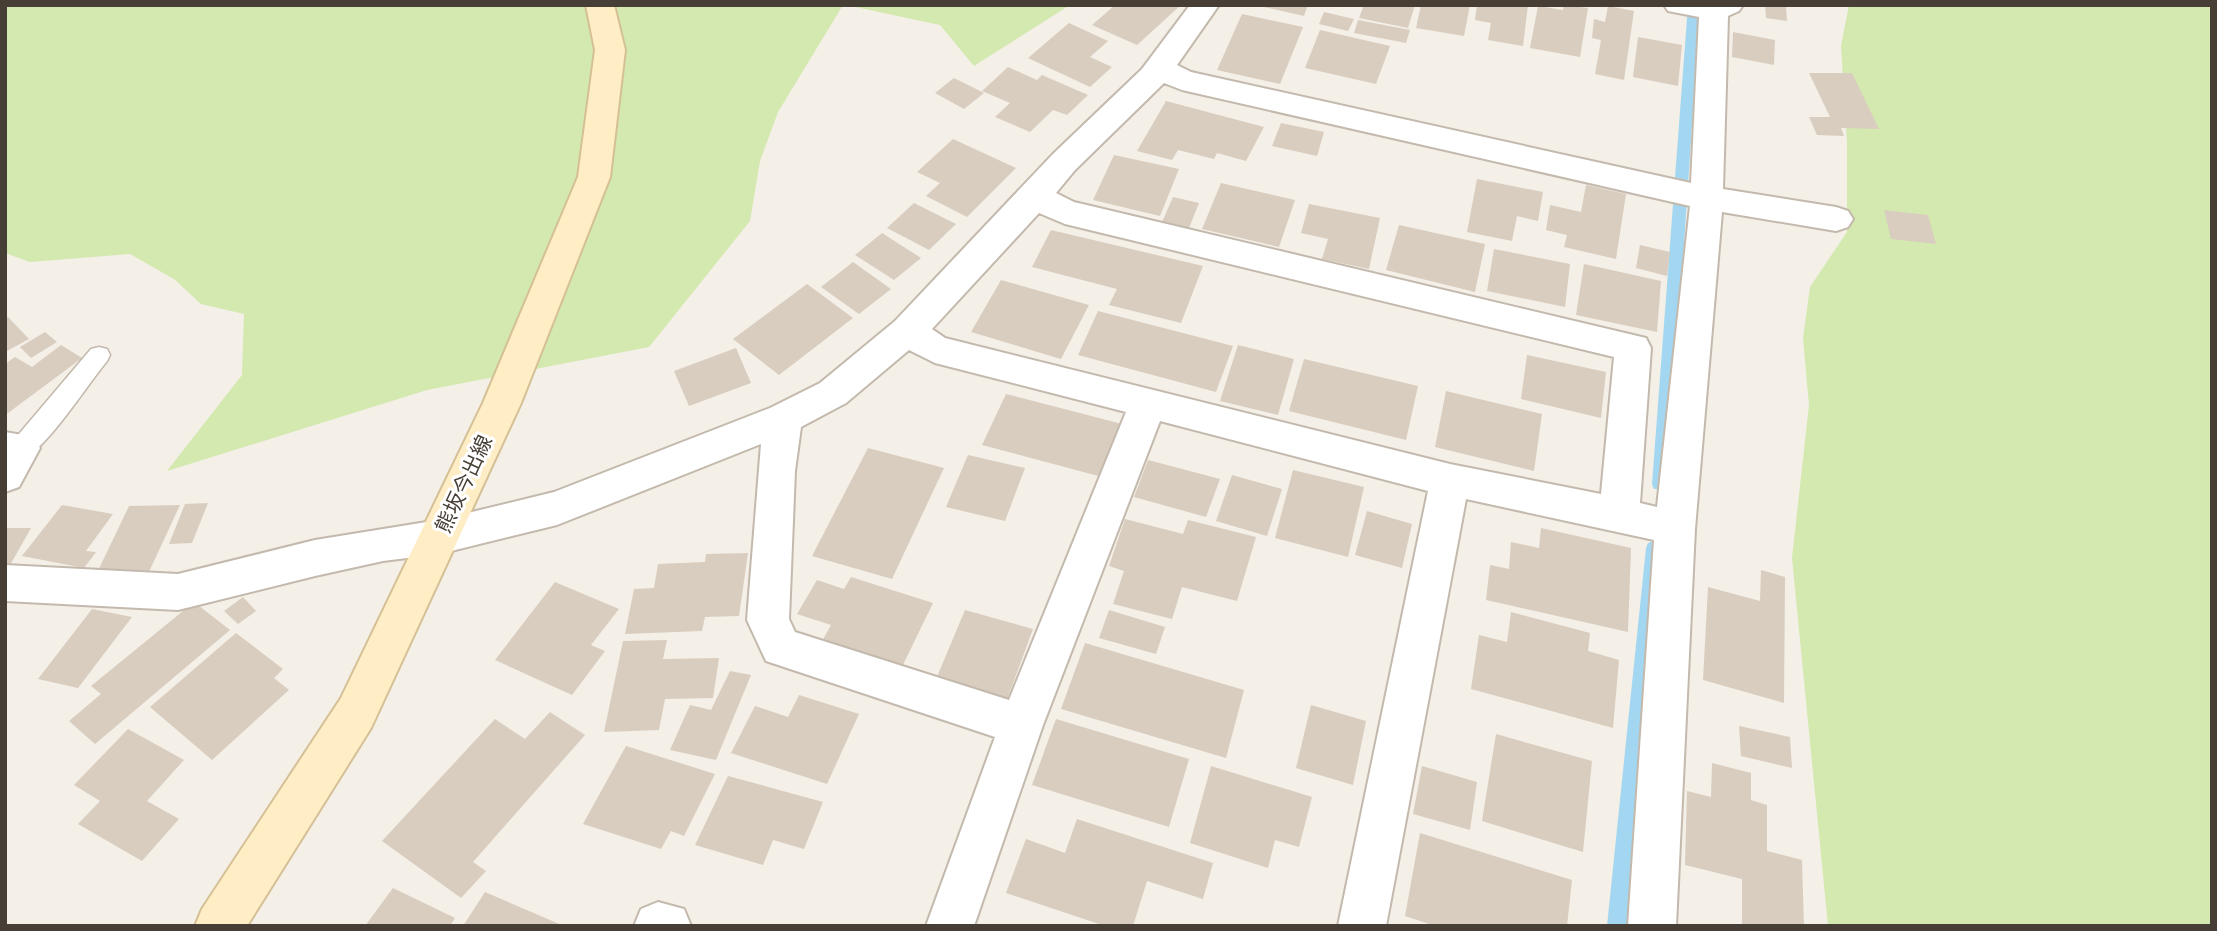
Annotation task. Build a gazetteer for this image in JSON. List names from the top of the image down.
{
  "streets": {
    "main road": ["熊坂今出線"]
  }
}
